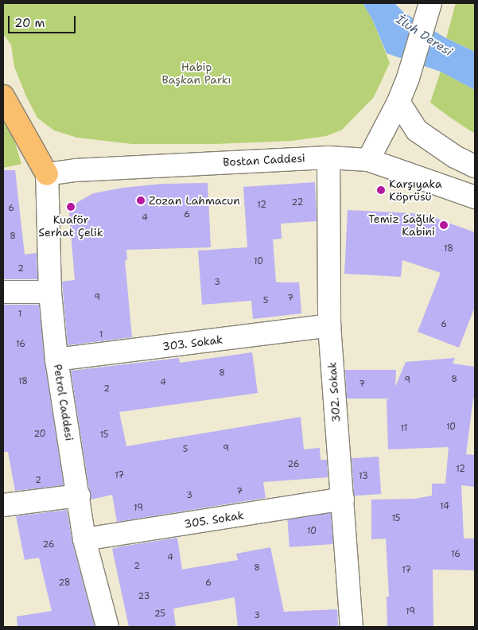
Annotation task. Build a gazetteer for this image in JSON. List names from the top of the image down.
{
  "streets": {
    "street": [
      "Bostan Caddesi",
      "303. Sokak",
      "302. Sokak",
      "Petrol Caddesi",
      "305. Sokak"
    ]
  },
  "crossings": [
    ["Bostan Caddesi", "302. Sokak"],
    ["Bostan Caddesi", "Petrol Caddesi"],
    ["303. Sokak", "302. Sokak"],
    ["303. Sokak", "Petrol Caddesi"],
    ["302. Sokak", "305. Sokak"],
    ["Petrol Caddesi", "305. Sokak"]
  ],
  "water": ["İluh Deresi"],
  "parks": ["Habip Başkan Parkı"],
  "places": [
    "Karşıyaka Köprüsü",
    "Zozan Lahmacun",
    "Kuaför Serhat Çelik",
    "Temiz Sağlık Kabini"
  ],
  "house_numbers": [
    "22",
    "12",
    "6",
    "6",
    "4",
    "8",
    "18",
    "10",
    "2",
    "3",
    "9",
    "7",
    "5",
    "1",
    "6",
    "1",
    "16",
    "8",
    "8",
    "9",
    "18",
    "4",
    "7",
    "2",
    "10",
    "11",
    "20",
    "15",
    "9",
    "5",
    "26",
    "12",
    "17",
    "13",
    "2",
    "7",
    "3",
    "14",
    "19",
    "15",
    "10",
    "26",
    "16",
    "4",
    "2",
    "8",
    "17",
    "28",
    "6",
    "23",
    "19",
    "25",
    "3"
  ],
  "scale_bar": "20 m"
}
